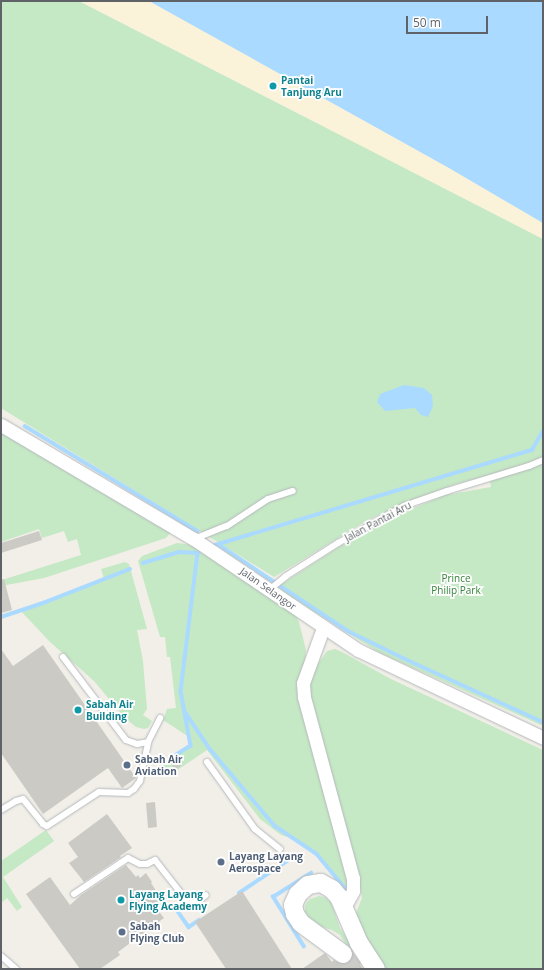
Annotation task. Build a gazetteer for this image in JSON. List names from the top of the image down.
{
  "streets": {
    "street": ["Jalan Selangor"],
    "lane": ["Jalan Pantai Aru"]
  },
  "crossings": [
    ["Jalan Pantai Aru", "Jalan Selangor"]
  ],
  "parks": ["Prince Philip Park"],
  "places": [
    "Pantai Tanjung Aru",
    "Sabah Air Building",
    "Sabah Air Aviation",
    "Layang Layang Aerospace",
    "Layang Layang Flying Academy",
    "Sabah Flying Club"
  ],
  "scale_bar": "50 m"
}
